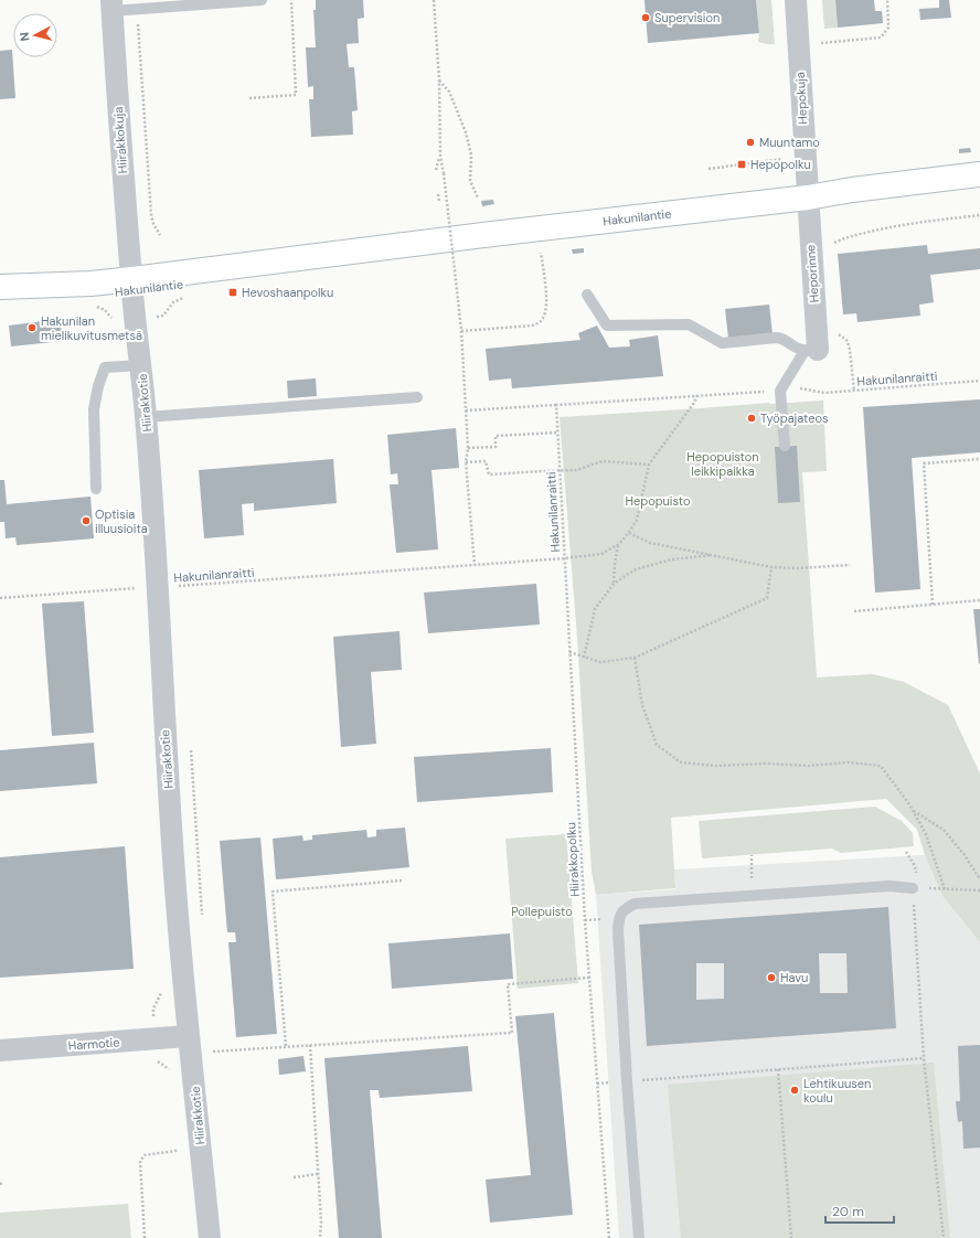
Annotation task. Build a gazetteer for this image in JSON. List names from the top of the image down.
{
  "streets": {
    "main road": ["Hakunilantie"],
    "street": [
      "Hepokuja",
      "Hiirakkokuja",
      "Heporinne",
      "Hiirakkotie",
      "Harmotie"
    ],
    "path": ["Hakunilanraitti", "Hiirakkopolku"]
  },
  "crossings": [
    ["Hepokuja", "Hakunilantie"],
    ["Hepokuja", "Heporinne"],
    ["Hiirakkokuja", "Hakunilantie"],
    ["Hiirakkokuja", "Hiirakkotie"],
    ["Hakunilantie", "Heporinne"],
    ["Hakunilantie", "Hiirakkotie"],
    ["Hakunilanraitti", "Hiirakkotie"],
    ["Hakunilanraitti", "Hiirakkopolku"],
    ["Hiirakkotie", "Harmotie"]
  ],
  "parks": ["Hepopuiston leikkipaikka", "Hepopuisto", "Pollepuisto"],
  "places": {
    "other": [
      "Supervision",
      "Muuntamo",
      "Hakunilan mielikuvitusmetsä",
      "Työpajateos",
      "Optisia illuusioita",
      "Havu",
      "Lehtikuusen koulu"
    ],
    "transit": ["Hepopolku", "Hevoshaanpolku"]
  },
  "scale_bar": "20 m",
  "north": "left"
}
